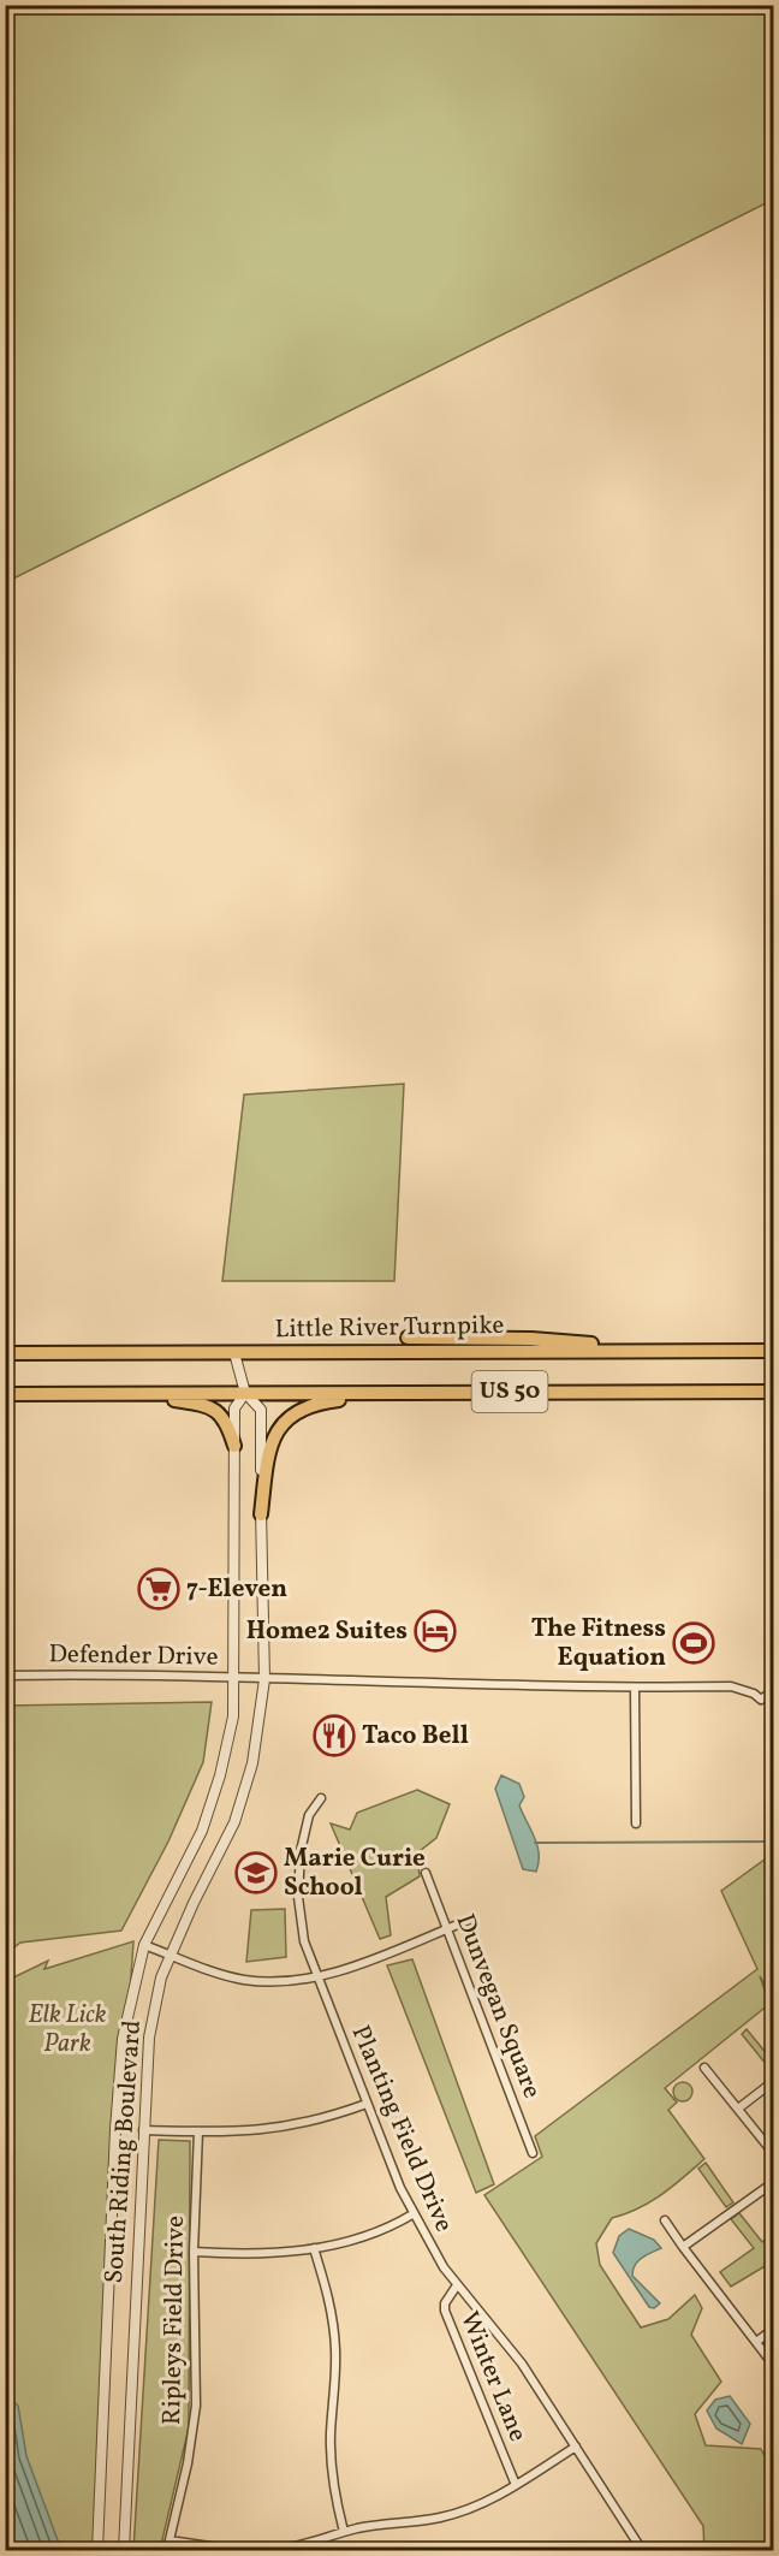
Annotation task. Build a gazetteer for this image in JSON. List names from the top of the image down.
{
  "streets": {
    "highway": ["Little River Turnpike", "US 50"],
    "street": [
      "Defender Drive",
      "Dunvegan Square",
      "Planting Field Drive",
      "South Riding Boulevard",
      "Ripleys Field Drive",
      "Winter Lane"
    ]
  },
  "crossings": [
    ["Little River Turnpike", "South Riding Boulevard"],
    ["US 50", "South Riding Boulevard"],
    ["Defender Drive", "South Riding Boulevard"],
    ["Planting Field Drive", "Winter Lane"]
  ],
  "parks": ["Elk Lick Park"],
  "places": {
    "supermarket": ["7-Eleven"],
    "hotel": ["Home2 Suites"],
    "sports": ["The Fitness Equation"],
    "restaurant": ["Taco Bell"],
    "school or university": ["Marie Curie School"]
  }
}
